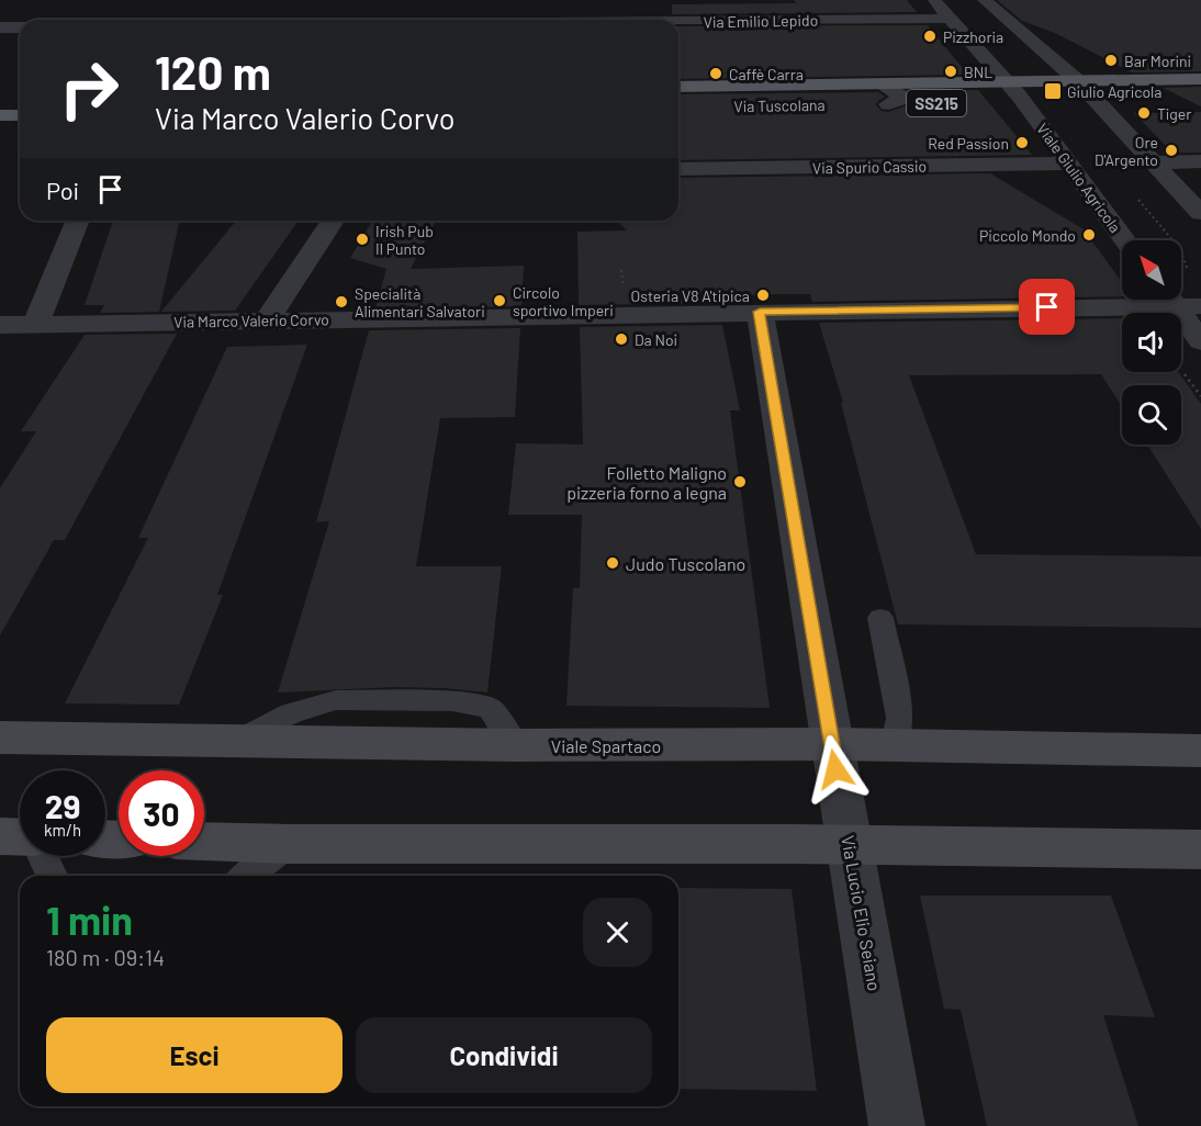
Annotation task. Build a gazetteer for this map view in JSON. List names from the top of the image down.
{
  "streets": {
    "main road": ["SS215", "Via Tuscolana"],
    "street": [
      "Via Emilio Lepido",
      "Via Spurio Cassio",
      "Viale Giulio Agricola",
      "Via Marco Valerio Corvo",
      "Viale Spartaco",
      "Via Lucio Elio Seiano"
    ]
  },
  "crossings": [
    ["Via Spurio Cassio", "Viale Giulio Agricola"],
    ["Via Marco Valerio Corvo", "Via Lucio Elio Seiano"],
    ["Viale Spartaco", "Via Lucio Elio Seiano"]
  ],
  "places": {
    "other": [
      "Pizzhoria",
      "Bar Morini",
      "BNL",
      "Caffè Carra",
      "Tiger",
      "Red Passion",
      "Ore D'Argento",
      "Piccolo Mondo",
      "Irish Pub Il Punto",
      "Osteria V8 A'tipica",
      "Circolo sportivo Imperi",
      "Specialità Alimentari Salvatori",
      "Da Noi",
      "Folletto Maligno pizzeria forno a legna",
      "Judo Tuscolano"
    ],
    "transit": ["Giulio Agricola"]
  },
  "north": "top left",
  "page": {
    "turn": ["120 m", "Via Marco Valerio Corvo"],
    "then": "Poi",
    "speed": "29 km/h",
    "limit": "30",
    "heading": ["1 min", "180 m · 09:14"],
    "buttons": ["Esci", "Condividi"]
  }
}
